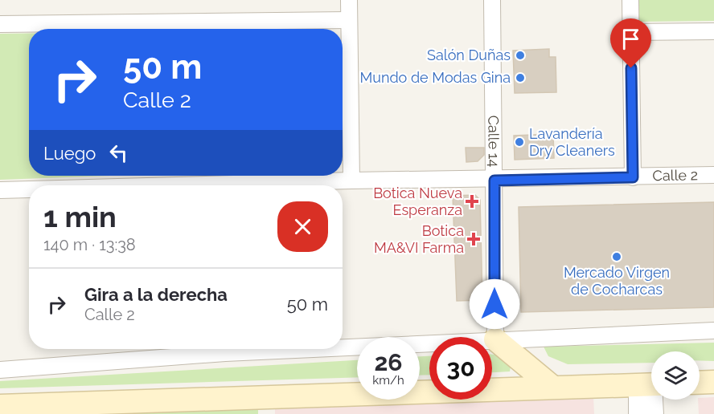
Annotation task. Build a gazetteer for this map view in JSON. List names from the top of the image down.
{
  "streets": {
    "street": ["Calle 14", "Calle 2"]
  },
  "crossings": [
    ["Calle 14", "Calle 2"]
  ],
  "places": {
    "other": [
      "Salón Duñas",
      "Mundo de Modas Gina",
      "Lavandería Dry Cleaners",
      "Mercado Virgen de Cocharcas"
    ],
    "health": ["Botica Nueva Esperanza", "Botica MA&VI Farma"]
  },
  "page": {
    "turn": ["50 m", "Calle 2"],
    "then": "Luego",
    "heading": ["1 min", "140 m · 13:38"],
    "list": [
      {
        "name": "Gira a la derecha",
        "note": "Calle 2",
        "value": "50 m"
      }
    ],
    "speed": "26 km/h",
    "limit": "30"
  }
}
